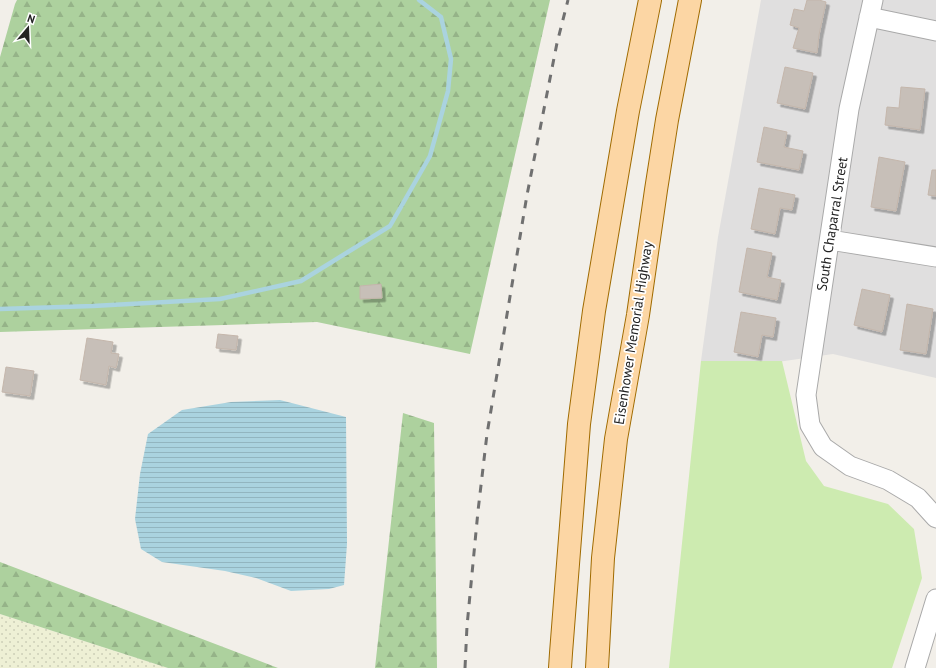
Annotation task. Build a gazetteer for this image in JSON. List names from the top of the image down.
{
  "streets": {
    "main road": ["Eisenhower Memorial Highway"],
    "street": ["South Chaparral Street"]
  },
  "north": "top"
}
